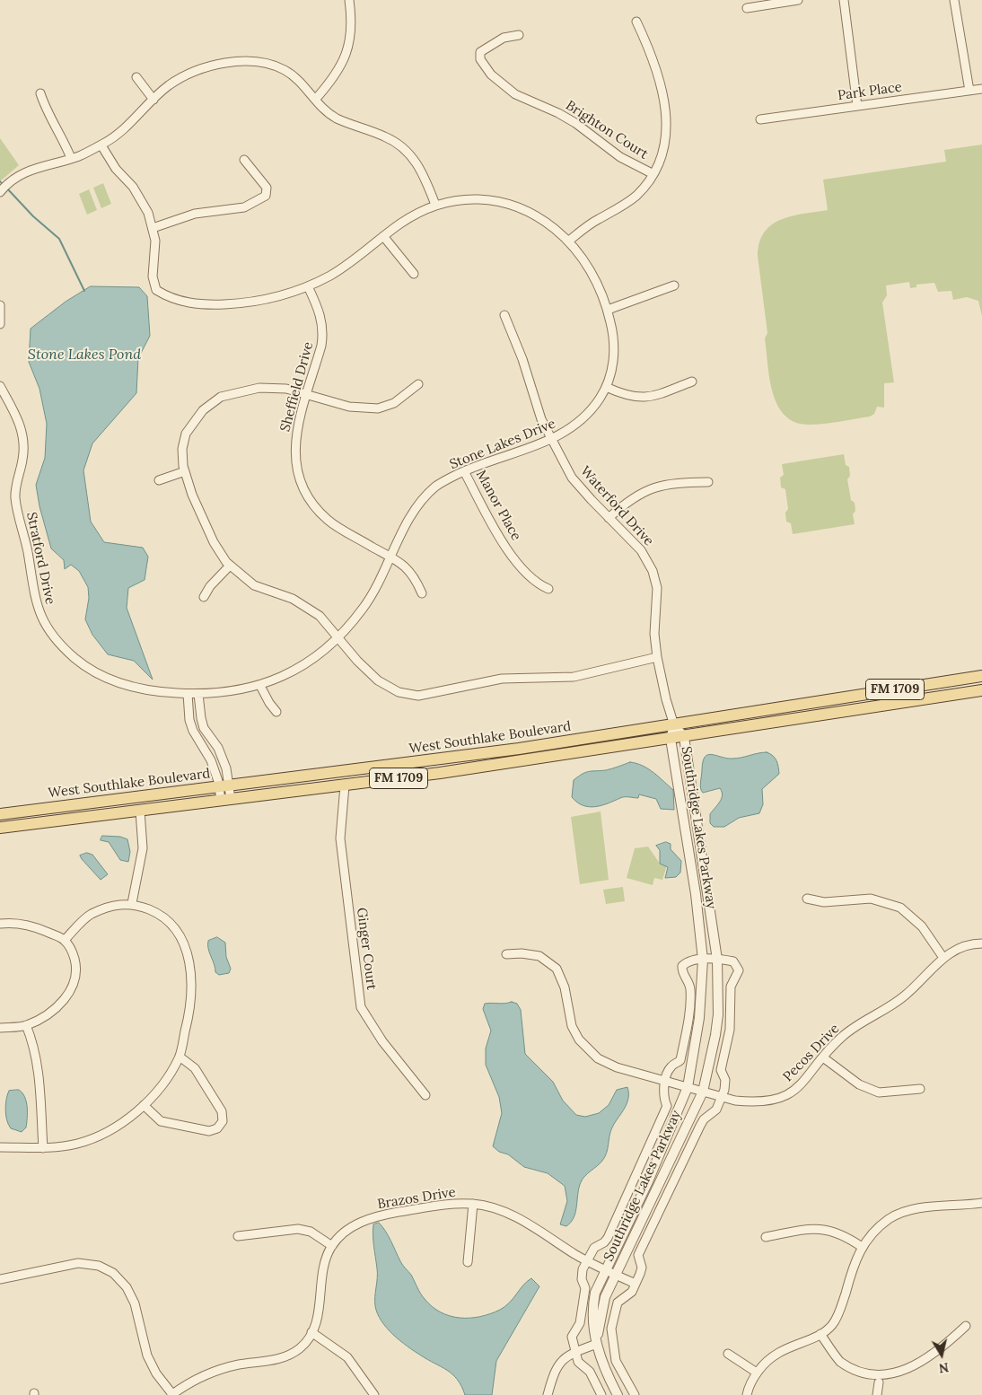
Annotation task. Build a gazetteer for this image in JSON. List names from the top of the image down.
{
  "streets": {
    "main road": ["FM 1709", "West Southlake Boulevard"],
    "street": [
      "Park Place",
      "Brighton Court",
      "Sheffield Drive",
      "Stone Lakes Drive",
      "Manor Place",
      "Waterford Drive",
      "Stratford Drive",
      "Southridge Lakes Parkway",
      "Ginger Court",
      "Pecos Drive",
      "Brazos Drive"
    ]
  },
  "crossings": [
    ["Sheffield Drive", "Stone Lakes Drive"],
    ["Stone Lakes Drive", "Manor Place"],
    ["Stone Lakes Drive", "Waterford Drive"],
    ["Stone Lakes Drive", "Stratford Drive"],
    ["Waterford Drive", "West Southlake Boulevard"],
    ["Waterford Drive", "Southridge Lakes Parkway"],
    ["West Southlake Boulevard", "Southridge Lakes Parkway"],
    ["West Southlake Boulevard", "Ginger Court"],
    ["Southridge Lakes Parkway", "Pecos Drive"],
    ["Southridge Lakes Parkway", "Brazos Drive"]
  ],
  "water": ["Stone Lakes Pond"],
  "north": "bottom"
}
